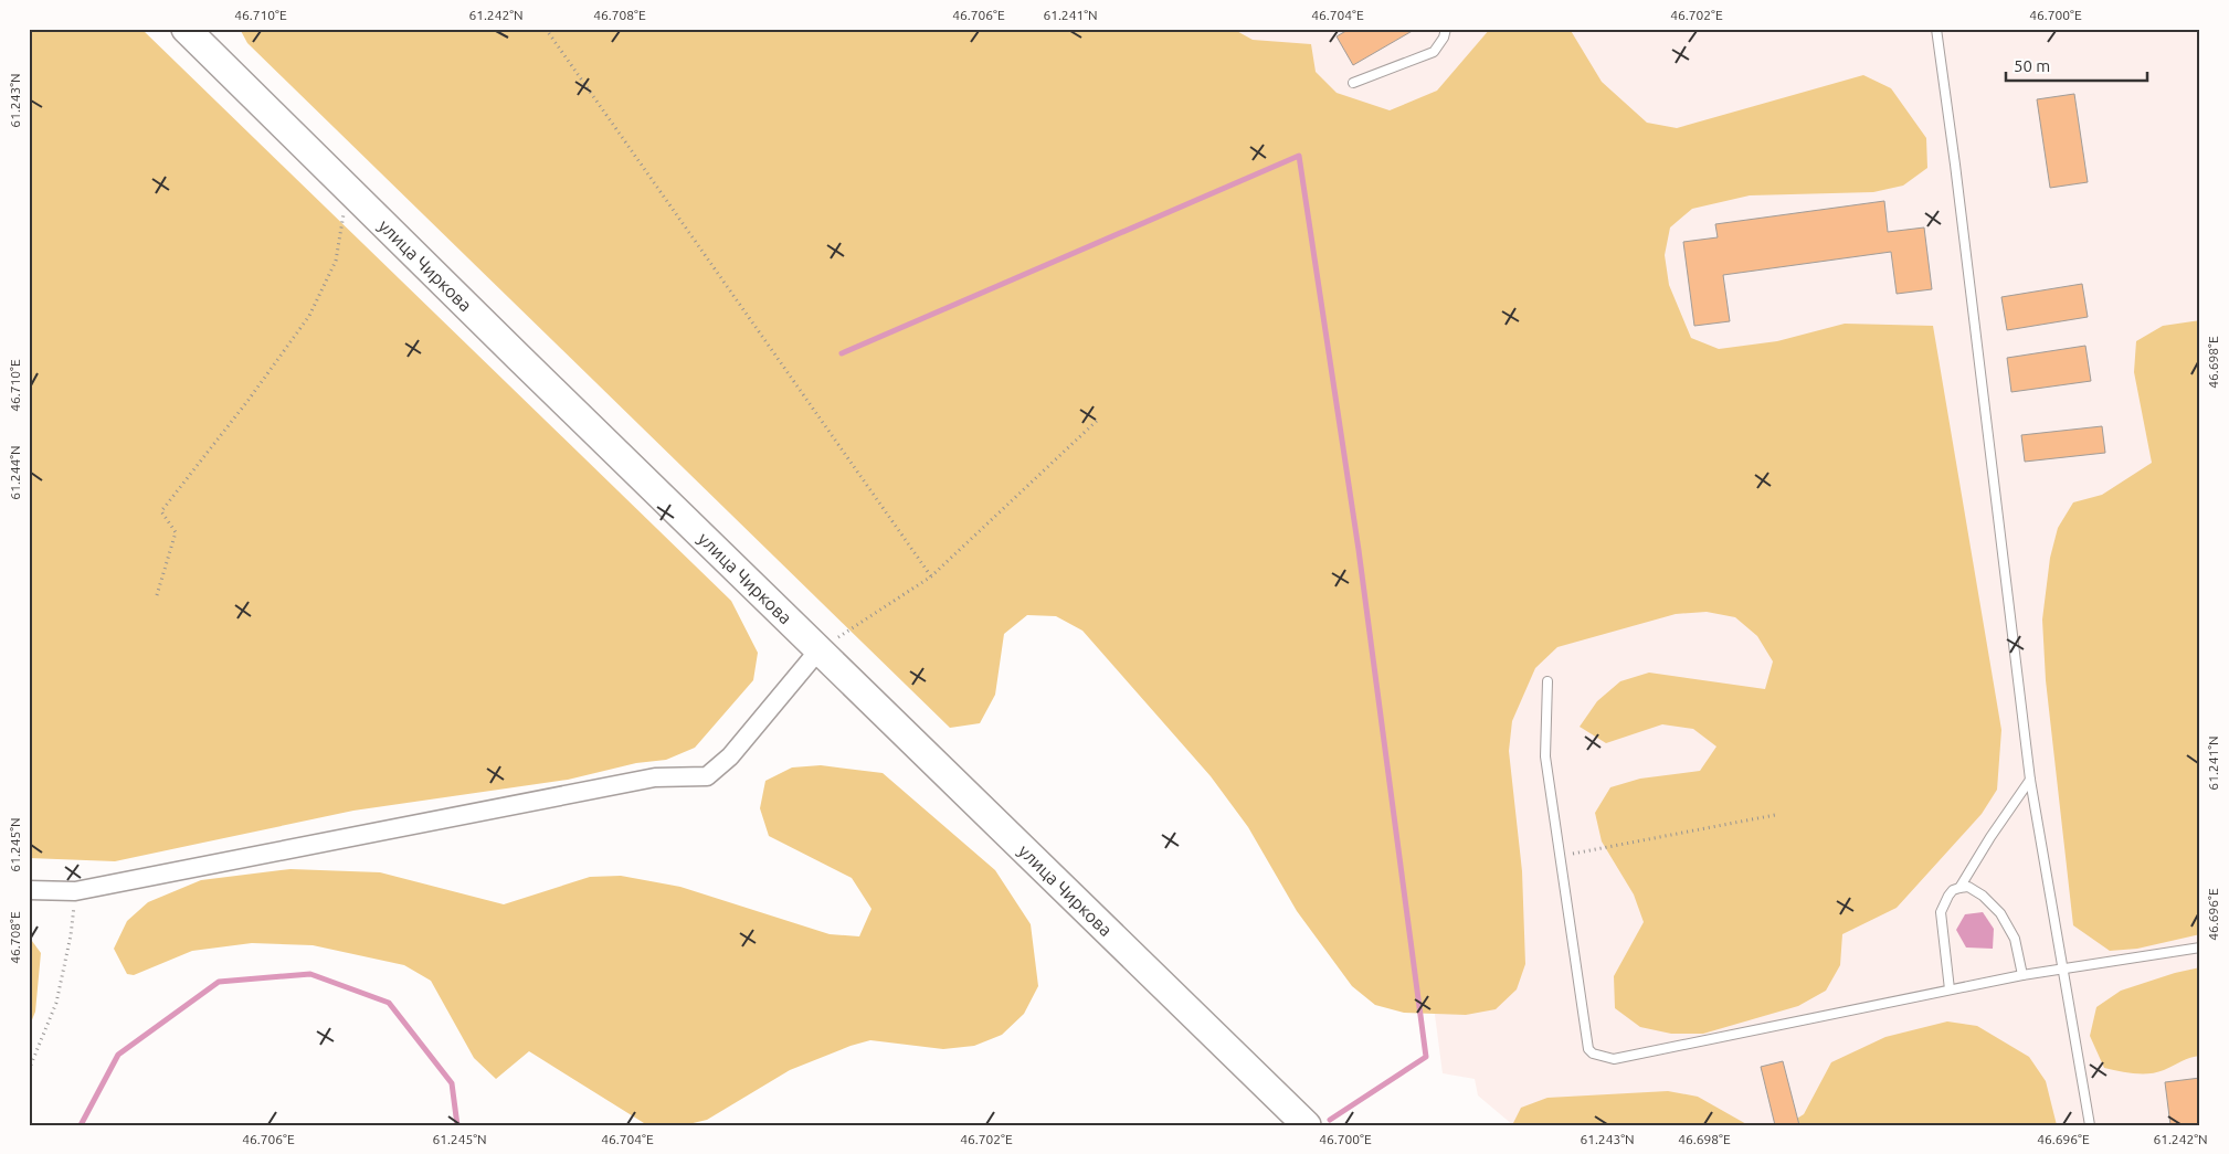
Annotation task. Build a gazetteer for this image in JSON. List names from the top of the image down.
{
  "streets": {
    "main road": ["улица Чиркова"]
  },
  "scale_bar": "50 m",
  "coordinates": [
    "46.710°E",
    "61.242°N",
    "46.708°E",
    "46.706°E",
    "61.241°N",
    "46.704°E",
    "46.702°E",
    "46.700°E",
    "61.243°N",
    "46.698°E",
    "61.244°N",
    "61.245°N",
    "46.696°E"
  ]
}
